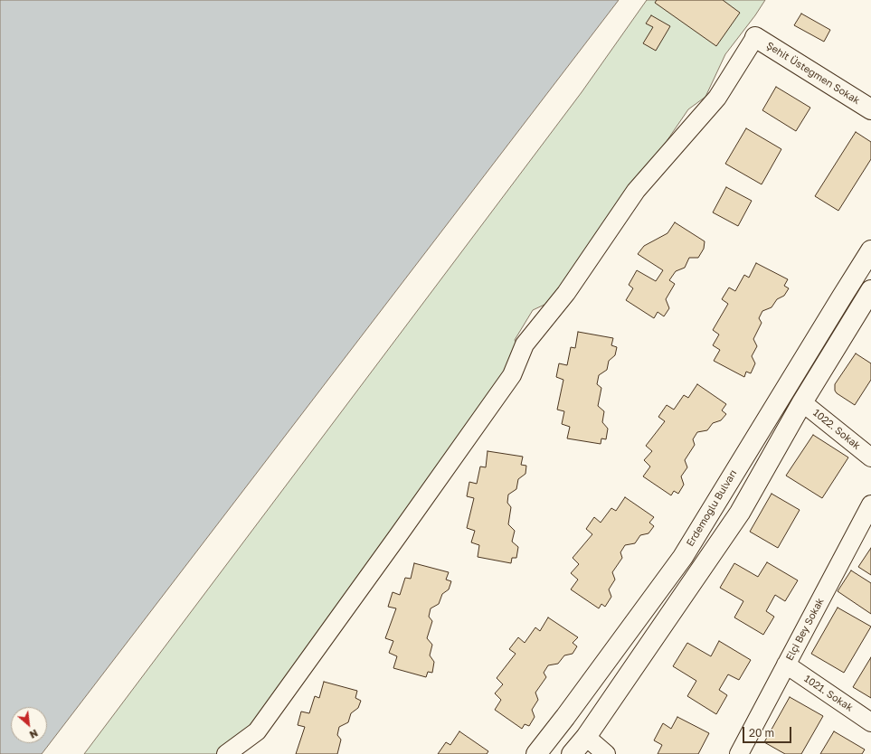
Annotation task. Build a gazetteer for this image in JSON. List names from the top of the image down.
{
  "streets": {
    "main road": ["Şehit Üsteğmen Sokak", "Erdemoğlu Bulvarı"],
    "street": ["1022. Sokak", "Elçi Bey Sokak", "1021. Sokak"]
  },
  "crossings": [
    ["Elçi Bey Sokak", "1021. Sokak"]
  ],
  "scale_bar": "20 m",
  "north": "bottom right"
}
